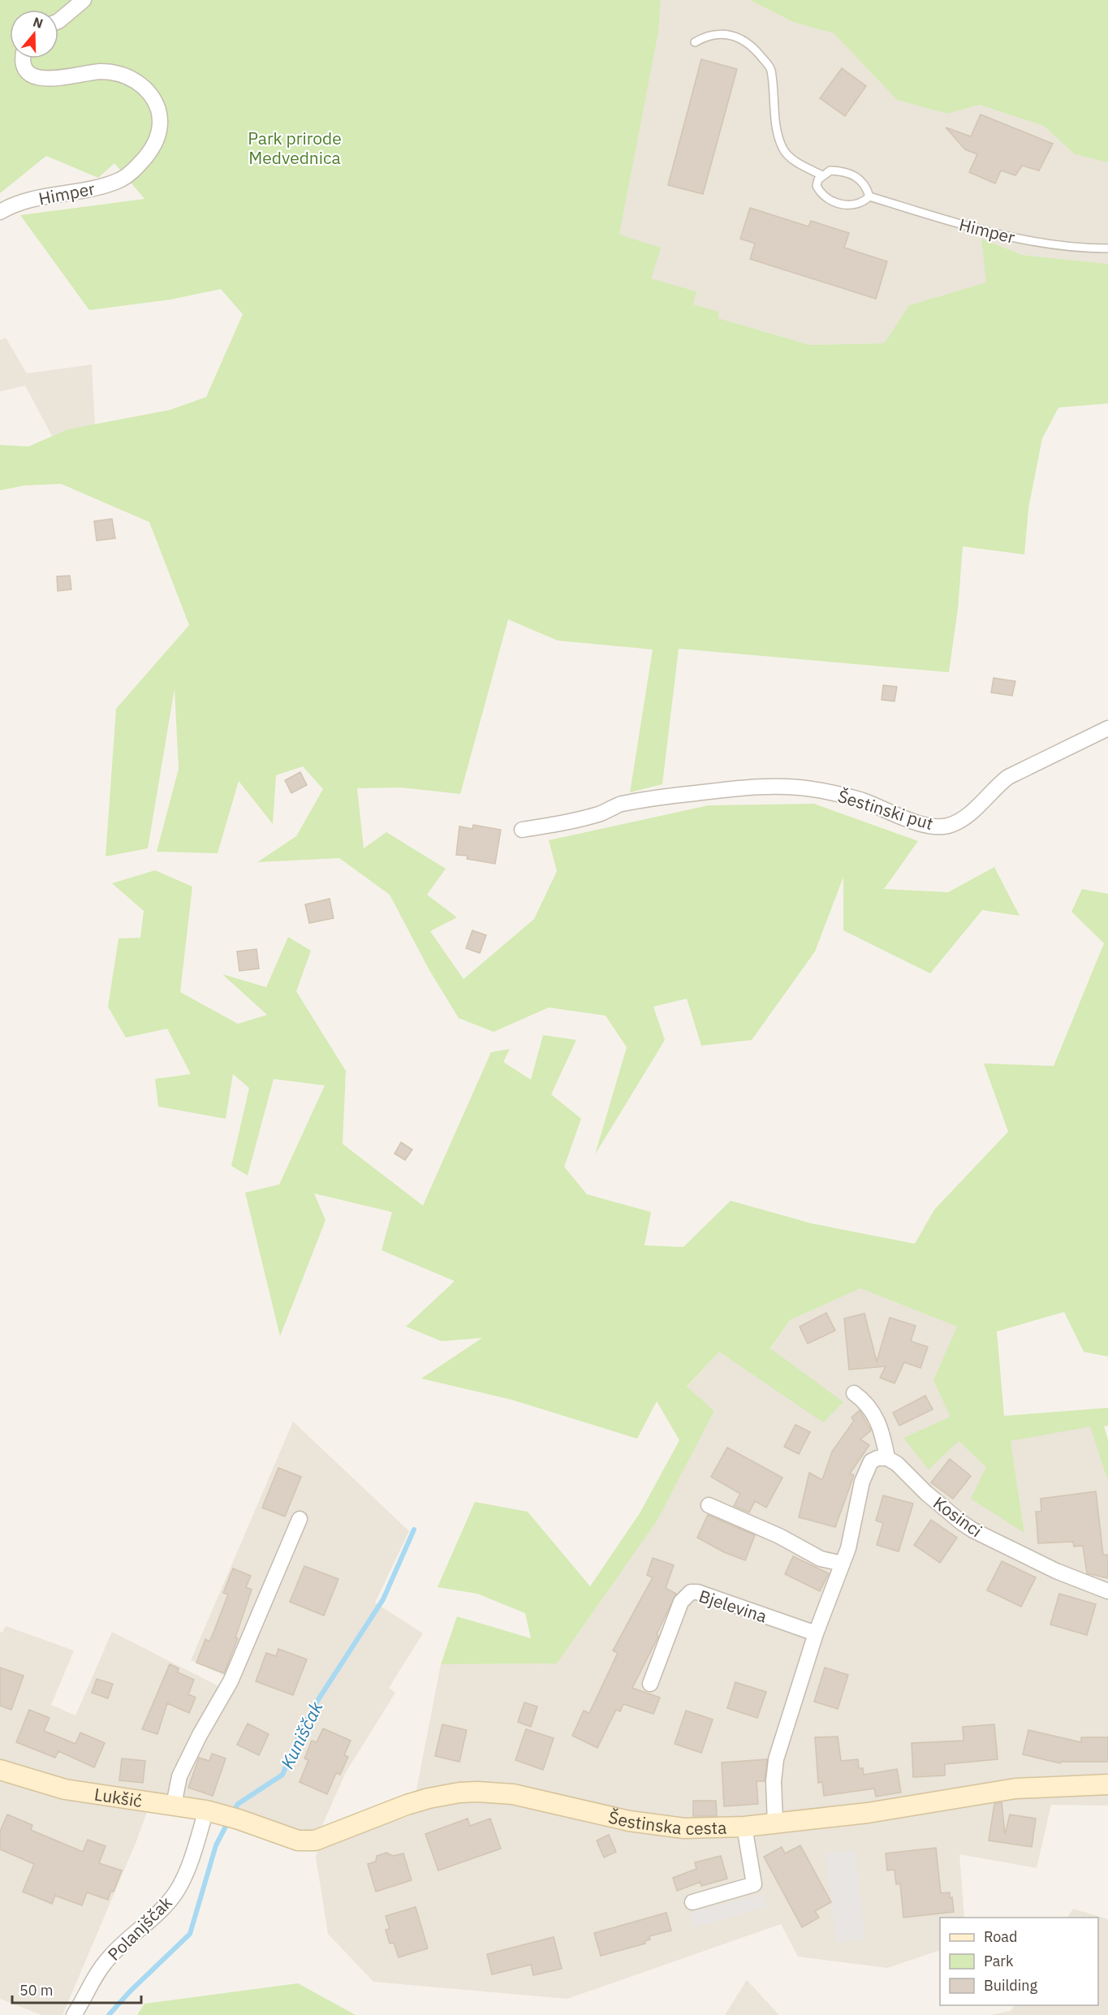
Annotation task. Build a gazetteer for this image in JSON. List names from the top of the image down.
{
  "streets": {
    "main road": ["Lukšić", "Šestinska cesta"],
    "street": [
      "Himper",
      "Šestinski put",
      "Kosinci",
      "Bjelevina",
      "Polanjščak"
    ]
  },
  "crossings": [
    ["Lukšić", "Šestinska cesta"],
    ["Lukšić", "Polanjščak"],
    ["Šestinska cesta", "Polanjščak"]
  ],
  "water": ["Kuniščak"],
  "parks": ["Park prirode Medvednica"],
  "legend": ["Road", "Park", "Building"],
  "scale_bar": "50 m",
  "north": "top"
}
